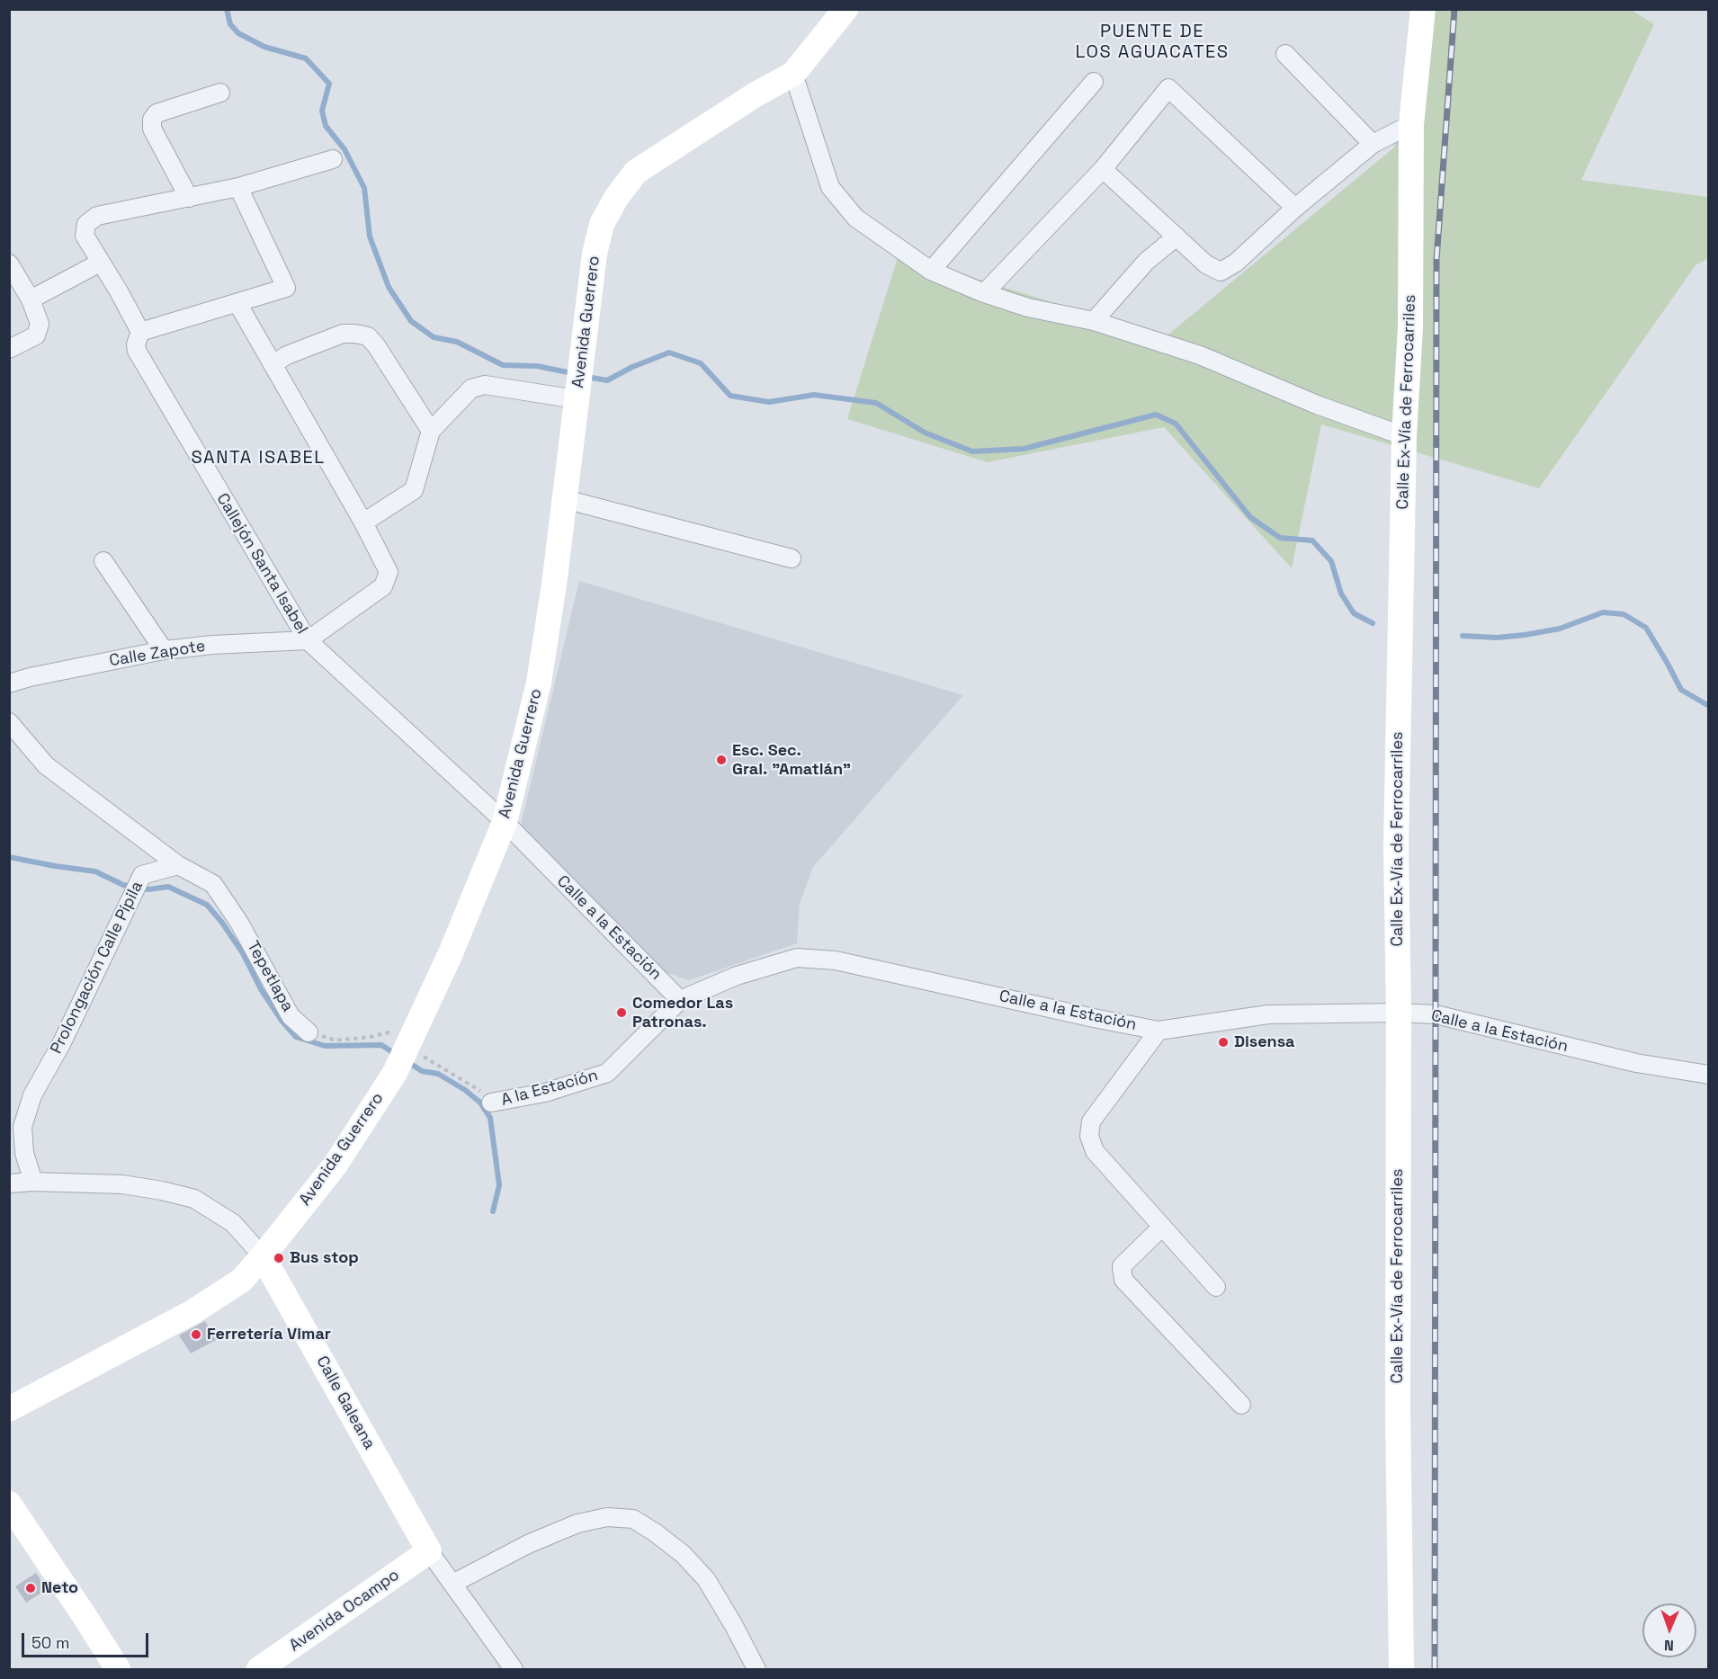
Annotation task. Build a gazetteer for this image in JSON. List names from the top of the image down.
{
  "streets": {
    "main road": [
      "Avenida Guerrero",
      "Calle Ex-Vía de Ferrocarriles",
      "Calle Galeana",
      "Avenida Ocampo"
    ],
    "street": [
      "Callejón Santa Isabel",
      "Calle Zapote",
      "Calle a la Estación",
      "Prolongación Calle Pípila",
      "Tepetlapa",
      "A la Estación"
    ]
  },
  "crossings": [
    ["Avenida Guerrero", "Callejón Santa Isabel"],
    ["Avenida Guerrero", "Calle a la Estación"],
    ["Avenida Guerrero", "A la Estación"],
    ["Avenida Guerrero", "Calle Galeana"],
    ["Calle Ex-Vía de Ferrocarriles", "Calle a la Estación"],
    ["Callejón Santa Isabel", "Calle Zapote"],
    ["Callejón Santa Isabel", "Calle a la Estación"],
    ["Calle a la Estación", "A la Estación"],
    ["Prolongación Calle Pípila", "Tepetlapa"],
    ["Prolongación Calle Pípila", "Calle Galeana"],
    ["Calle Galeana", "Avenida Ocampo"]
  ],
  "districts": ["PUENTE DE LOS AGUACATES", "SANTA ISABEL"],
  "places": [
    "Esc. Sec. Gral. \"Amatlán\"",
    "Comedor Las Patronas.",
    "Disensa",
    "Bus stop",
    "Ferretería Vimar",
    "Neto"
  ],
  "scale_bar": "50 m",
  "north": "bottom"
}
